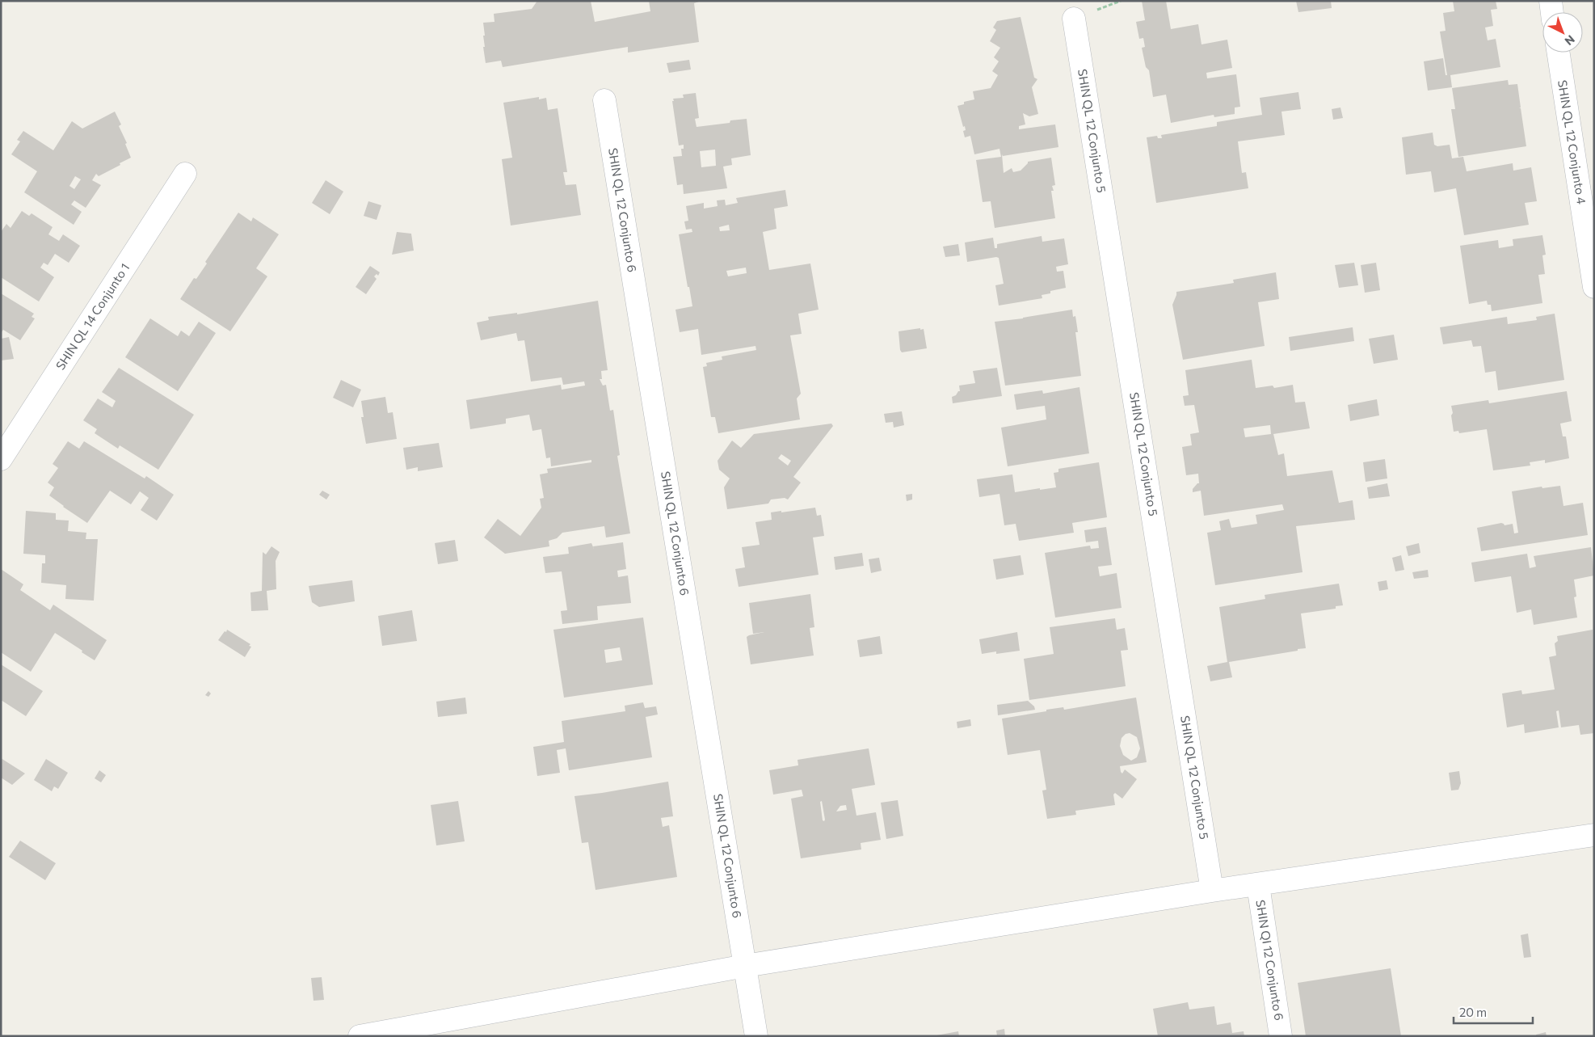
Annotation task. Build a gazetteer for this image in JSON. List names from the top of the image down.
{
  "streets": {
    "street": [
      "SHIN QL 12 Conjunto 5",
      "SHIN QL 12 Conjunto 4",
      "SHIN QL 12 Conjunto 6",
      "SHIN QL 14 Conjunto 1",
      "SHIN QI 12 Conjunto 6"
    ]
  },
  "scale_bar": "20 m",
  "north": "bottom right"
}
